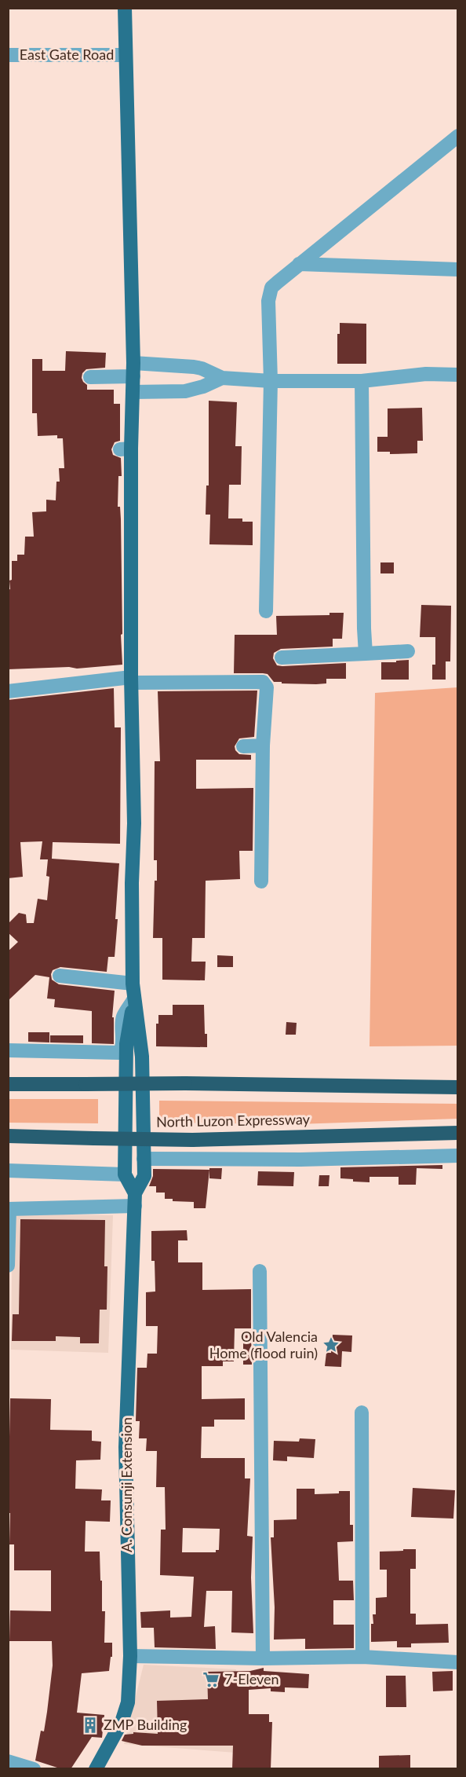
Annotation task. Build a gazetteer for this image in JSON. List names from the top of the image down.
{
  "streets": {
    "highway": ["North Luzon Expressway"],
    "main road": ["A. Consunji Extension"],
    "street": ["East Gate Road"]
  },
  "places": {
    "place": ["Old Valencia Home (flood ruin)"],
    "supermarket": ["7-Eleven"],
    "building": ["ZMP Building"]
  }
}
